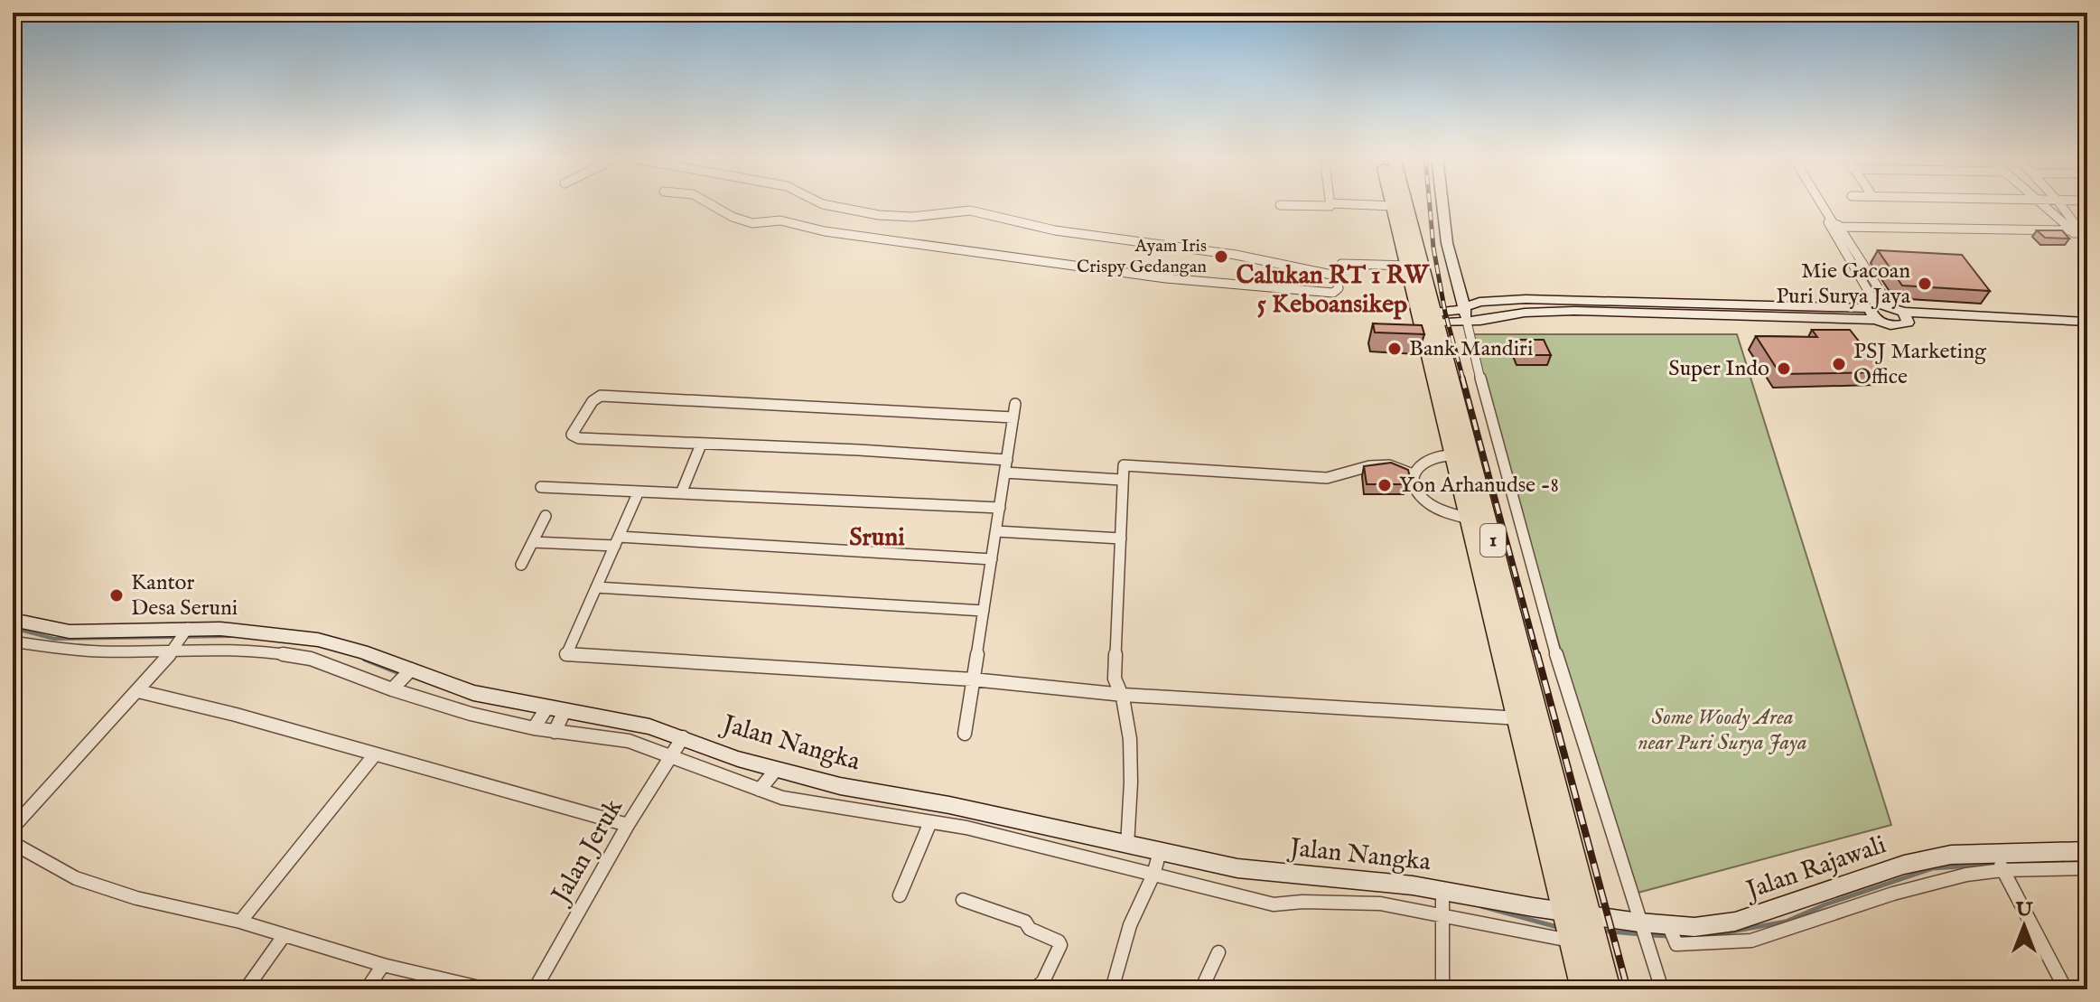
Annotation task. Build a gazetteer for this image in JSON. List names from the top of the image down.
{
  "streets": {
    "highway": ["1"],
    "street": ["Jalan Nangka", "Jalan Jeruk", "Jalan Rajawali"]
  },
  "crossings": [
    ["1", "Jalan Nangka"],
    ["1", "Jalan Rajawali"],
    ["Jalan Nangka", "Jalan Jeruk"],
    ["Jalan Nangka", "Jalan Rajawali"]
  ],
  "districts": ["Calukan RT 1 RW 5 Keboansikep", "Sruni"],
  "parks": ["Some Woody Area near Puri Surya Jaya"],
  "places": [
    "Ayam Iris Crispy Gedangan",
    "Mie Gacoan Puri Surya Jaya",
    "Bank Mandiri",
    "PSJ Marketing Office",
    "Super Indo",
    "Yon Arhanudse -8",
    "Kantor Desa Seruni"
  ],
  "north": "top"
}
